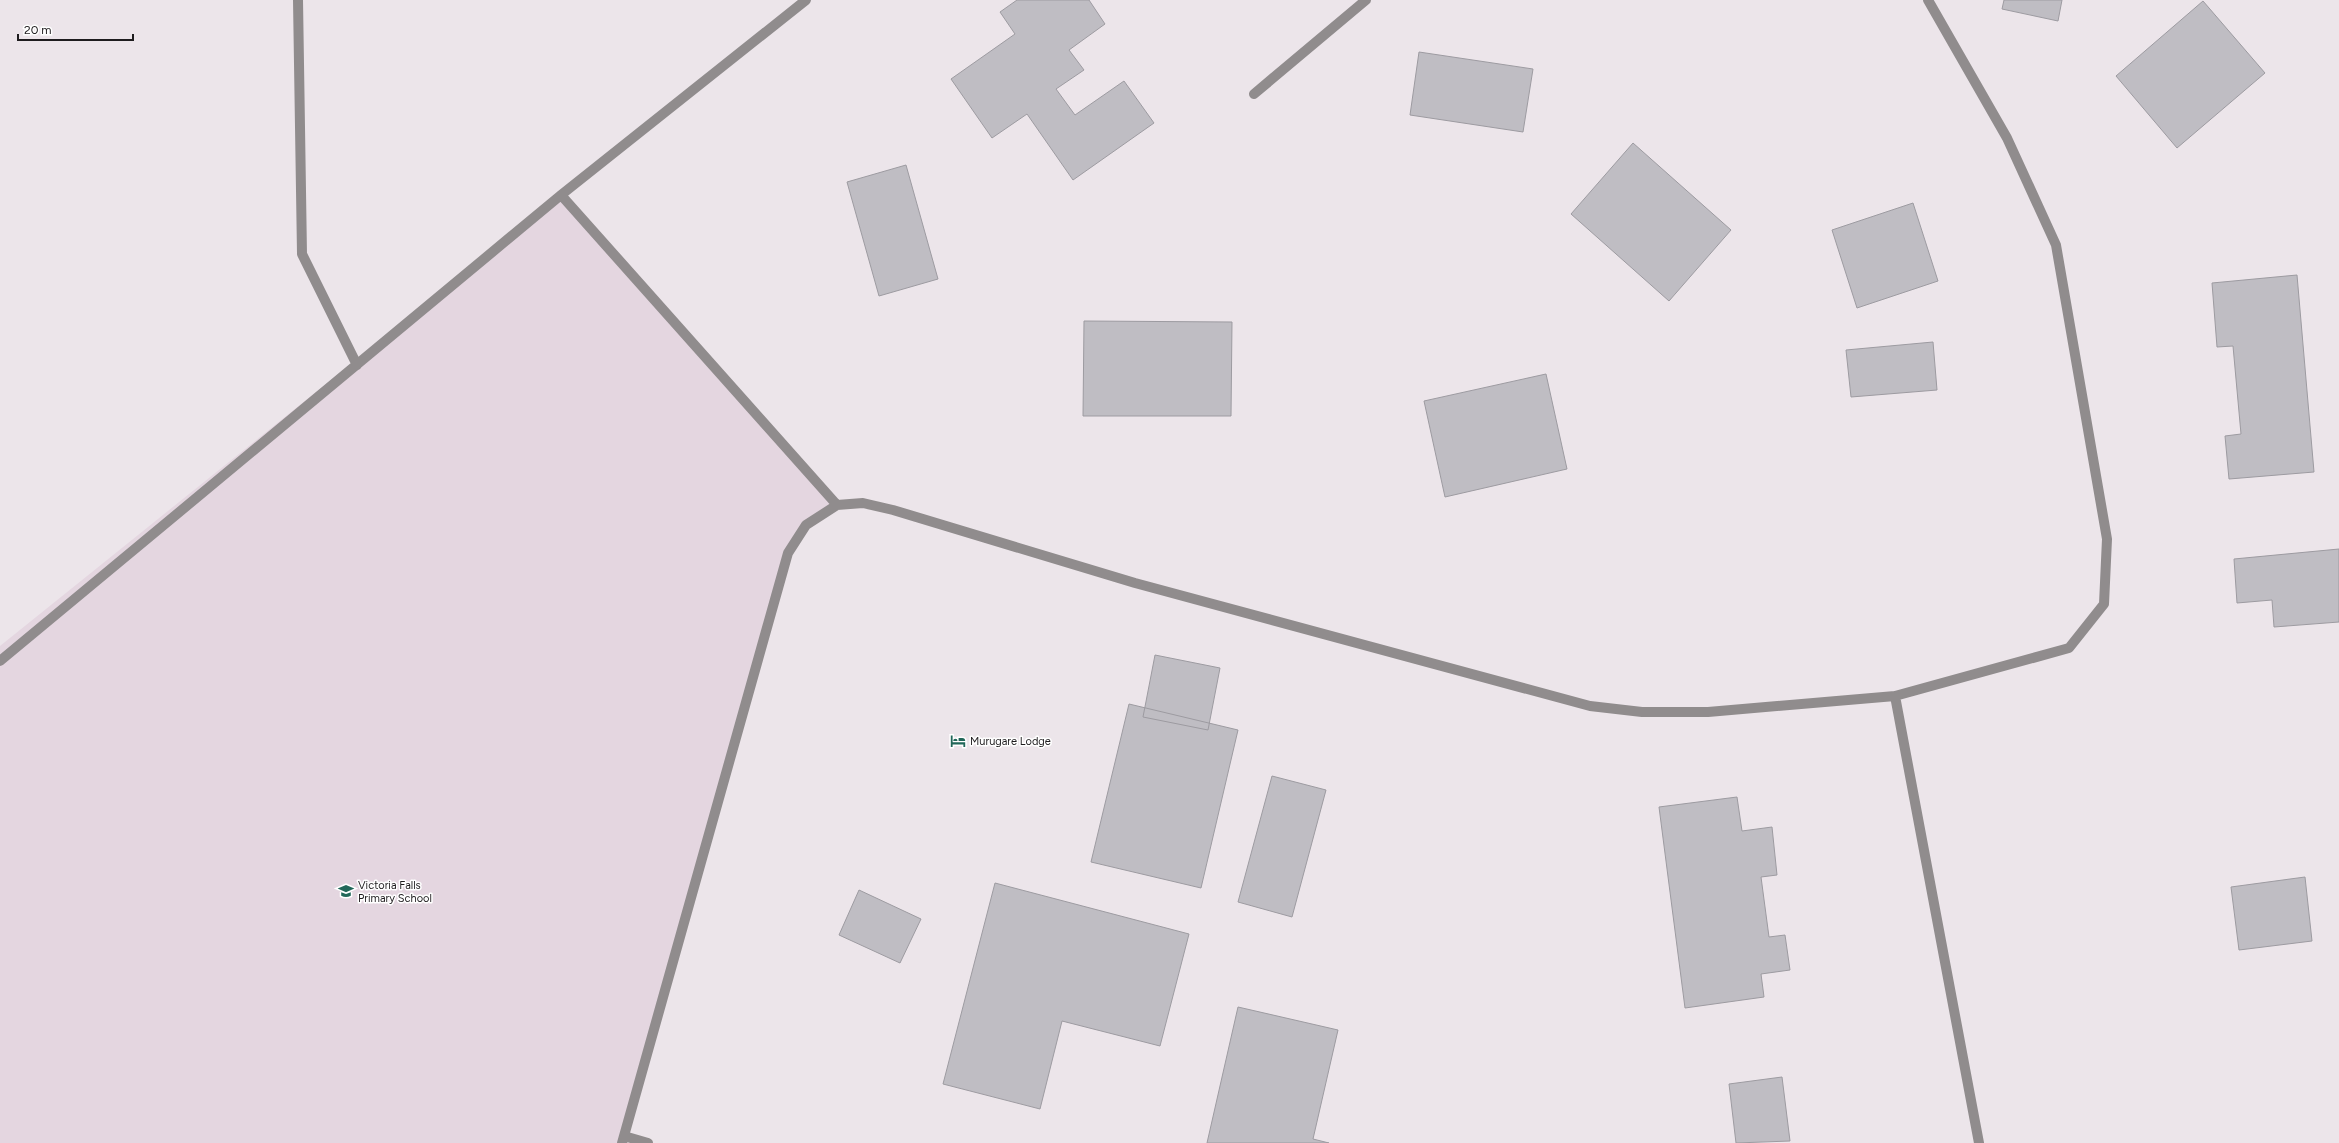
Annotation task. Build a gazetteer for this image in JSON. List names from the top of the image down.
{
  "places": {
    "hotel": ["Murugare Lodge"],
    "school or university": ["Victoria Falls Primary School"]
  },
  "scale_bar": "20 m"
}
